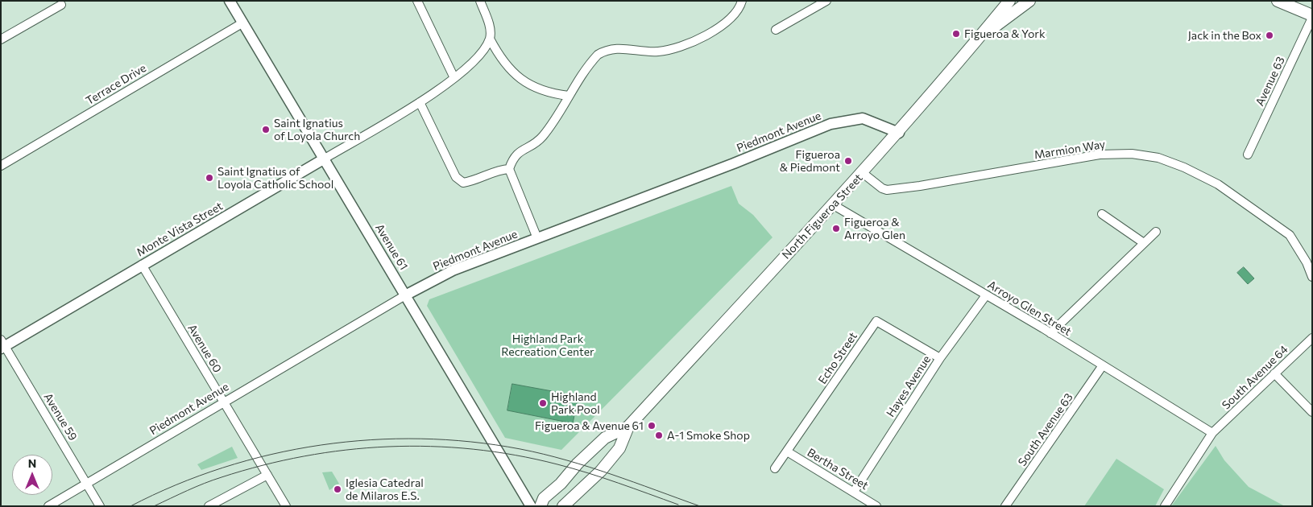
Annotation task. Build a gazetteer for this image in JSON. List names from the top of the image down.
{
  "streets": {
    "main road": ["North Figueroa Street"],
    "street": [
      "Avenue 63",
      "Terrace Drive",
      "Piedmont Avenue",
      "Marmion Way",
      "Monte Vista Street",
      "Avenue 61",
      "Arroyo Glen Street",
      "Avenue 60",
      "Echo Street",
      "South Avenue 64",
      "Hayes Avenue",
      "Avenue 59",
      "South Avenue 63",
      "Bertha Street"
    ]
  },
  "crossings": [
    ["Terrace Drive", "Avenue 61"],
    ["Piedmont Avenue", "North Figueroa Street"],
    ["Piedmont Avenue", "Avenue 61"],
    ["Piedmont Avenue", "Avenue 60"],
    ["Piedmont Avenue", "Avenue 59"],
    ["Marmion Way", "North Figueroa Street"],
    ["North Figueroa Street", "Arroyo Glen Street"],
    ["Monte Vista Street", "Avenue 61"],
    ["Monte Vista Street", "Avenue 60"],
    ["Monte Vista Street", "Avenue 59"],
    ["Arroyo Glen Street", "South Avenue 64"],
    ["Arroyo Glen Street", "Hayes Avenue"],
    ["Arroyo Glen Street", "South Avenue 63"],
    ["Echo Street", "Hayes Avenue"],
    ["Echo Street", "Bertha Street"],
    ["Hayes Avenue", "Bertha Street"]
  ],
  "parks": ["Highland Park Recreation Center"],
  "places": [
    "Figueroa & York",
    "Jack in the Box",
    "Saint Ignatius of Loyola Church",
    "Figueroa & Piedmont",
    "Saint Ignatius of Loyola Catholic School",
    "Figueroa & Arroyo Glen",
    "Highland Park Pool",
    "Figueroa & Avenue 61",
    "A-1 Smoke Shop",
    "Iglesia Catedral de Milaros E.S."
  ],
  "north": "top"
}
